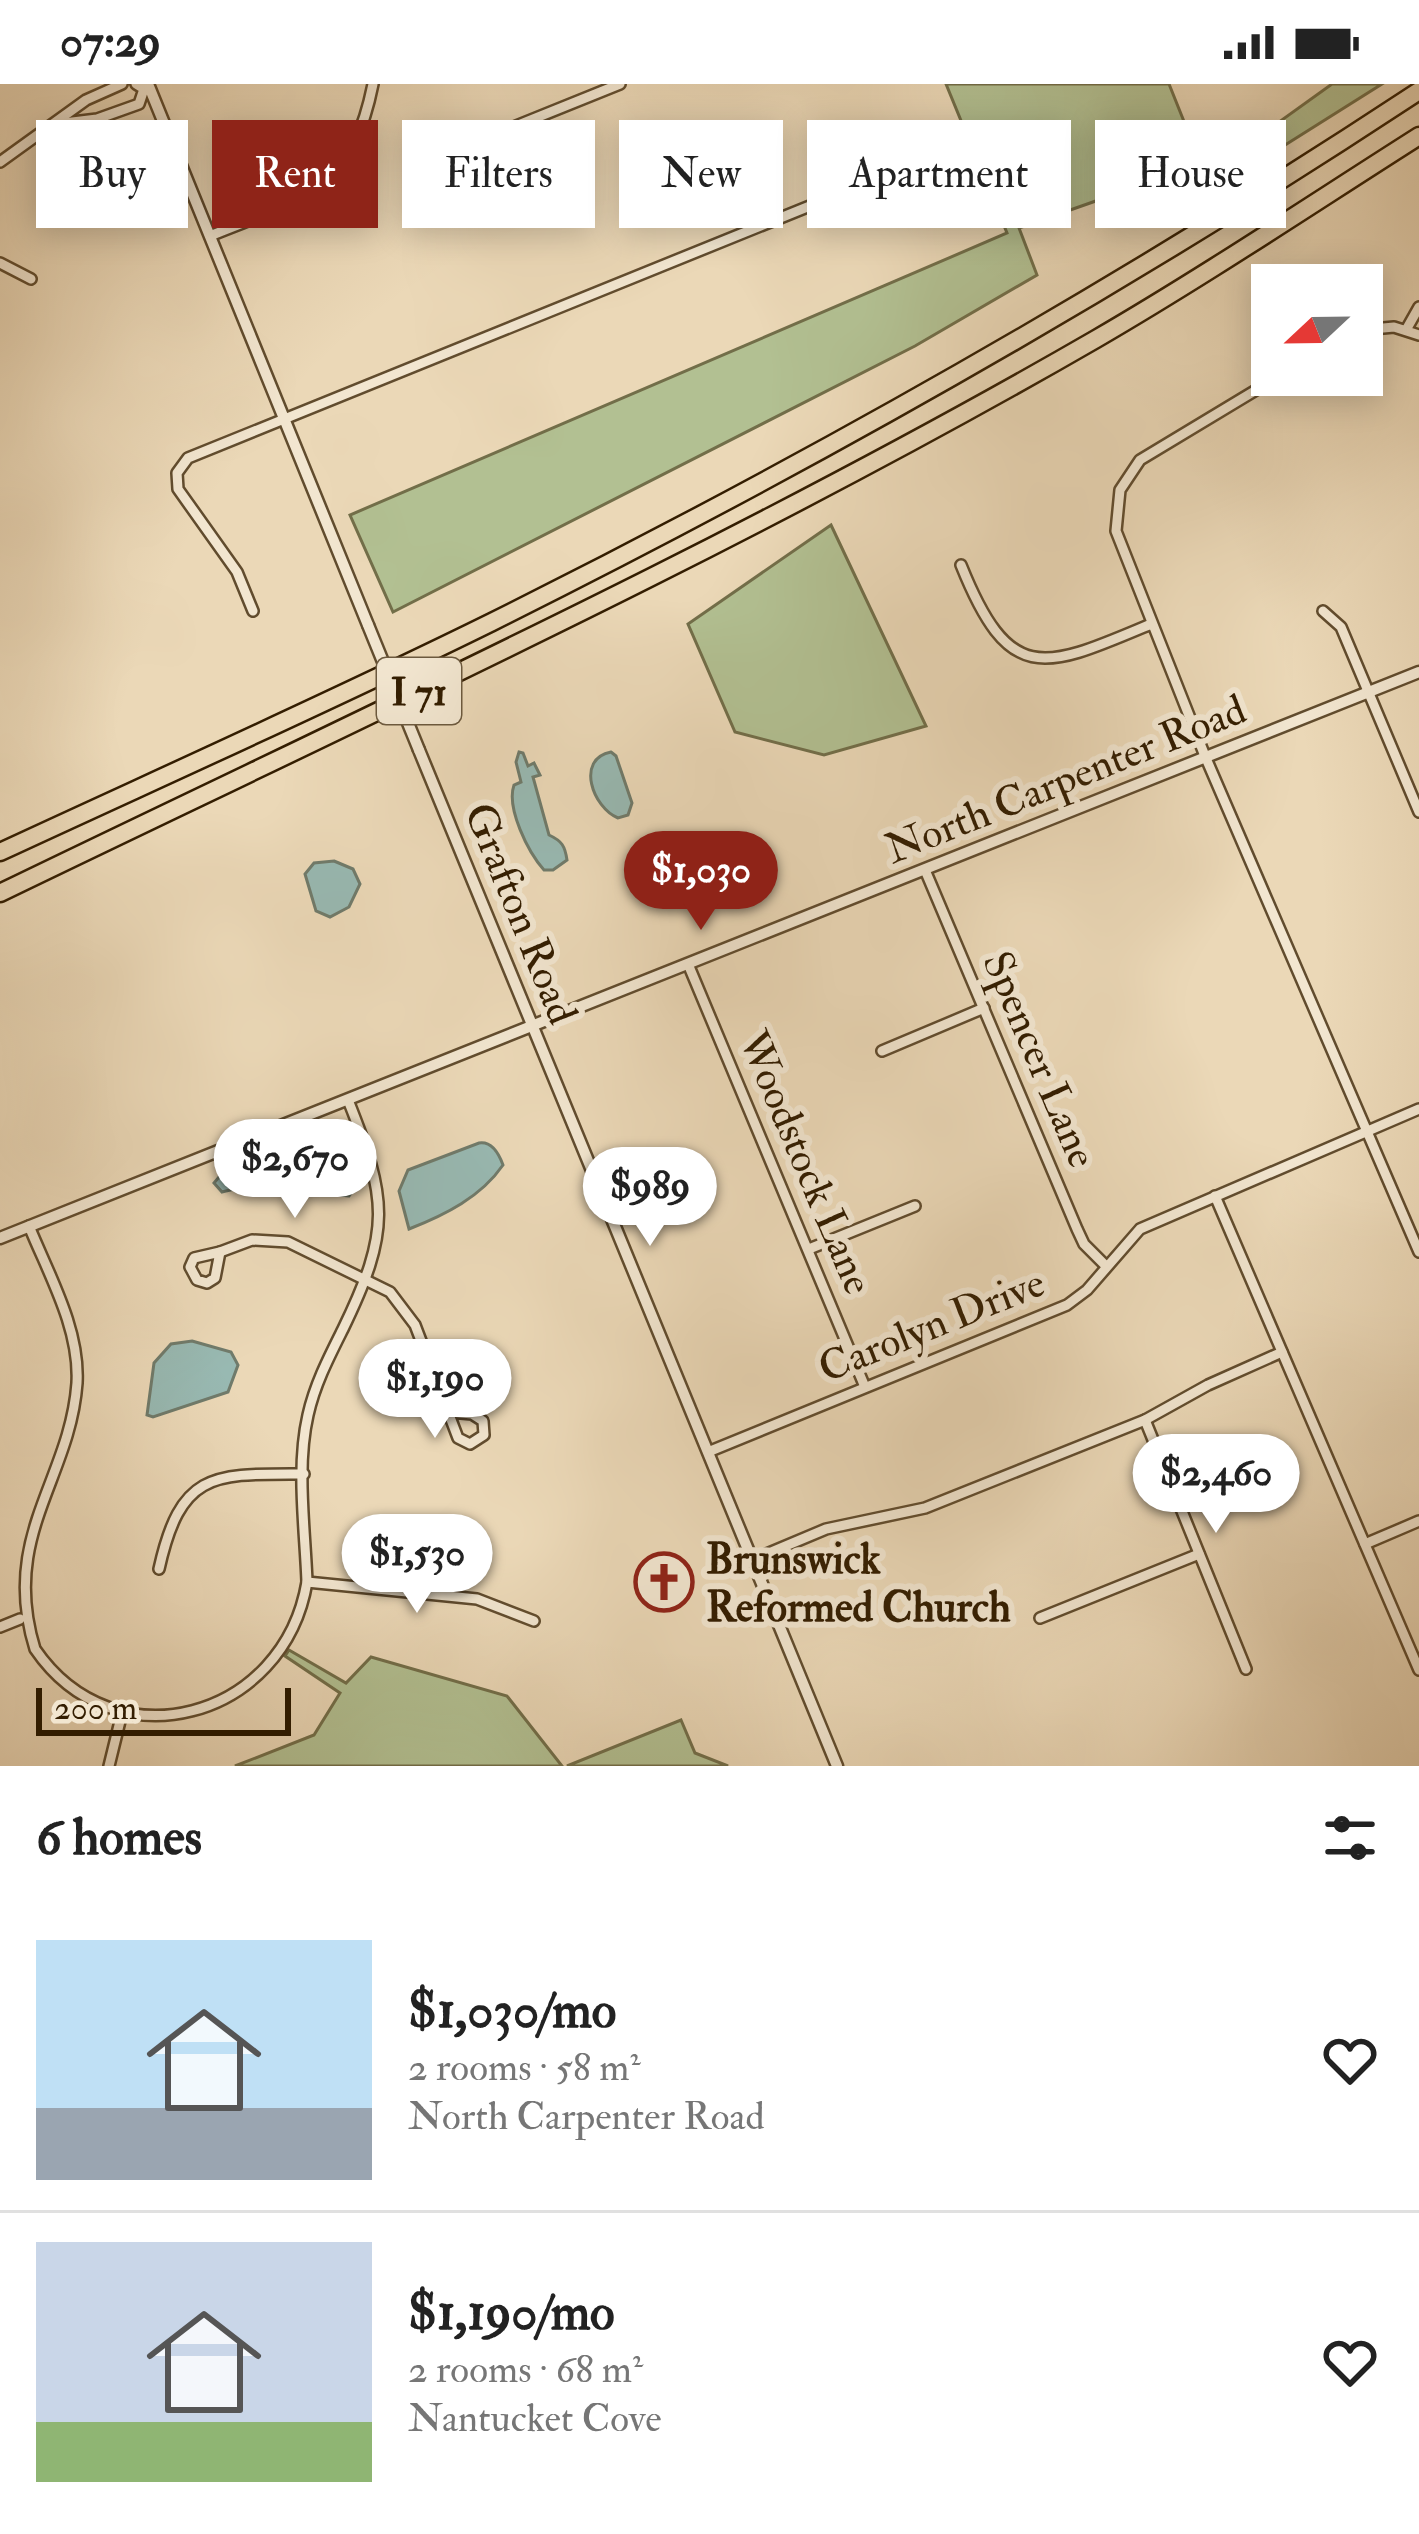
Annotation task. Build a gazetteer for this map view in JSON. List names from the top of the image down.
{
  "streets": {
    "highway": ["I 71"],
    "street": [
      "North Carpenter Road",
      "Grafton Road",
      "Spencer Lane",
      "Woodstock Lane",
      "Carolyn Drive"
    ]
  },
  "crossings": [
    ["North Carpenter Road", "Grafton Road"],
    ["North Carpenter Road", "Spencer Lane"],
    ["North Carpenter Road", "Woodstock Lane"],
    ["Grafton Road", "Carolyn Drive"],
    ["Spencer Lane", "Carolyn Drive"],
    ["Woodstock Lane", "Carolyn Drive"]
  ],
  "places": {
    "church": ["Brunswick Reformed Church"]
  },
  "scale_bar": "200 m",
  "north": "left",
  "page": {
    "status": "07:29",
    "chip": [
      "Buy",
      "Rent",
      "Filters",
      "New",
      "Apartment",
      "House"
    ],
    "price": [
      "$1,030",
      "$2,670",
      "$989",
      "$1,190",
      "$2,460",
      "$1,530"
    ],
    "scale": "200 m",
    "heading": "6 homes",
    "list": [
      {
        "name": "$1,030/mo",
        "note": "2 rooms · 58 m² · North Carpenter Road"
      },
      {
        "name": "$1,190/mo",
        "note": "2 rooms · 68 m² · Nantucket Cove"
      }
    ]
  }
}
